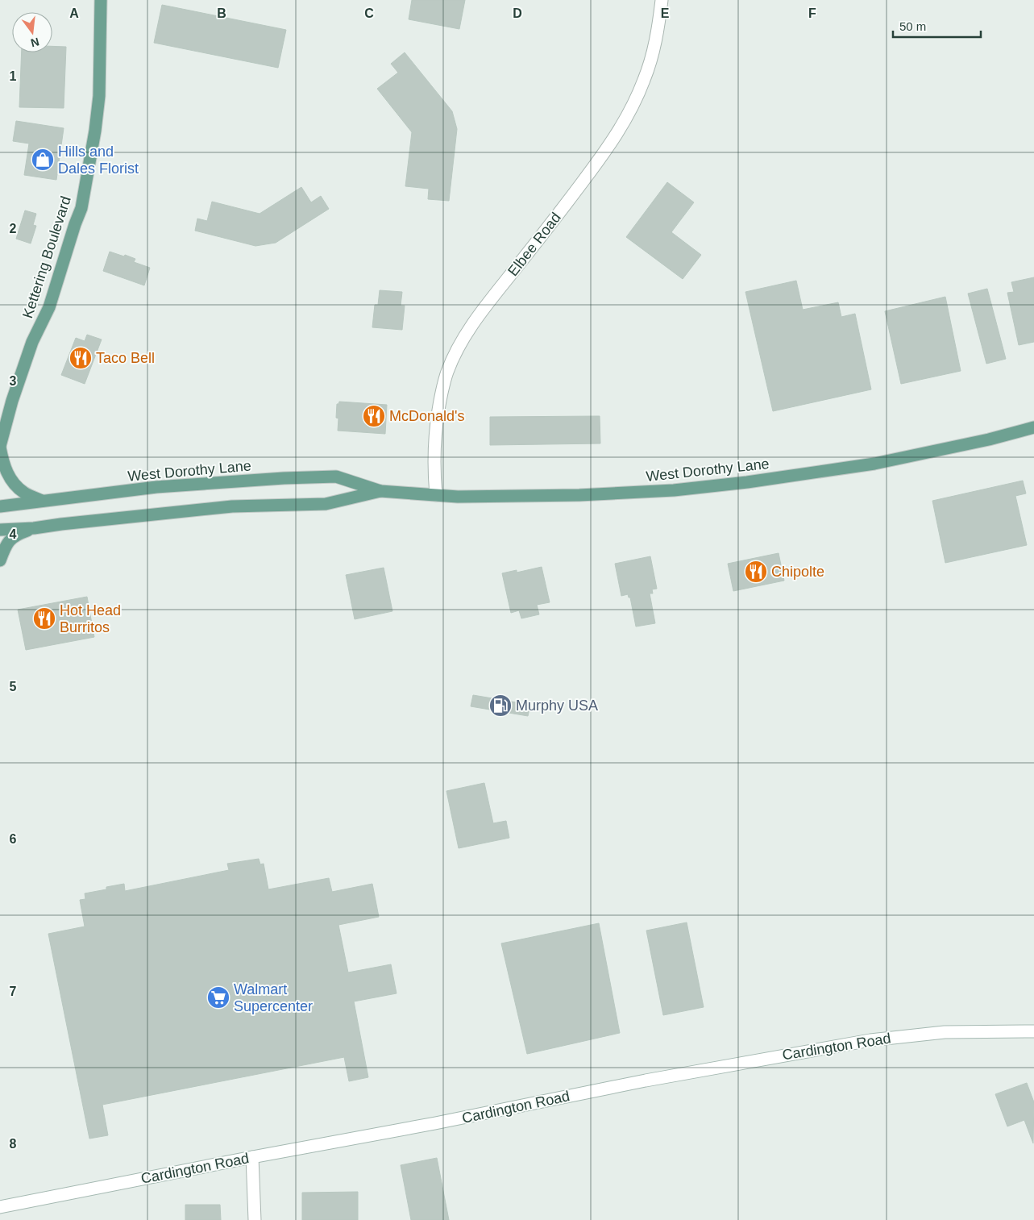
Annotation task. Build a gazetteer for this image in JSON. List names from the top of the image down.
{
  "streets": {
    "main road": ["Kettering Boulevard", "West Dorothy Lane"],
    "street": ["Elbee Road", "Cardington Road"]
  },
  "crossings": [
    ["Elbee Road", "West Dorothy Lane"]
  ],
  "places": {
    "shop": ["Hills and Dales Florist"],
    "restaurant": [
      "Taco Bell",
      "McDonald's",
      "Chipolte",
      "Hot Head Burritos"
    ],
    "fuel station": ["Murphy USA"],
    "supermarket": ["Walmart Supercenter"]
  },
  "scale_bar": "50 m",
  "north": "bottom",
  "grid": {
    "columns": [
      "A",
      "B",
      "C",
      "D",
      "E",
      "F"
    ],
    "rows": [
      "1",
      "2",
      "3",
      "4",
      "5",
      "6",
      "7",
      "8"
    ]
  }
}
